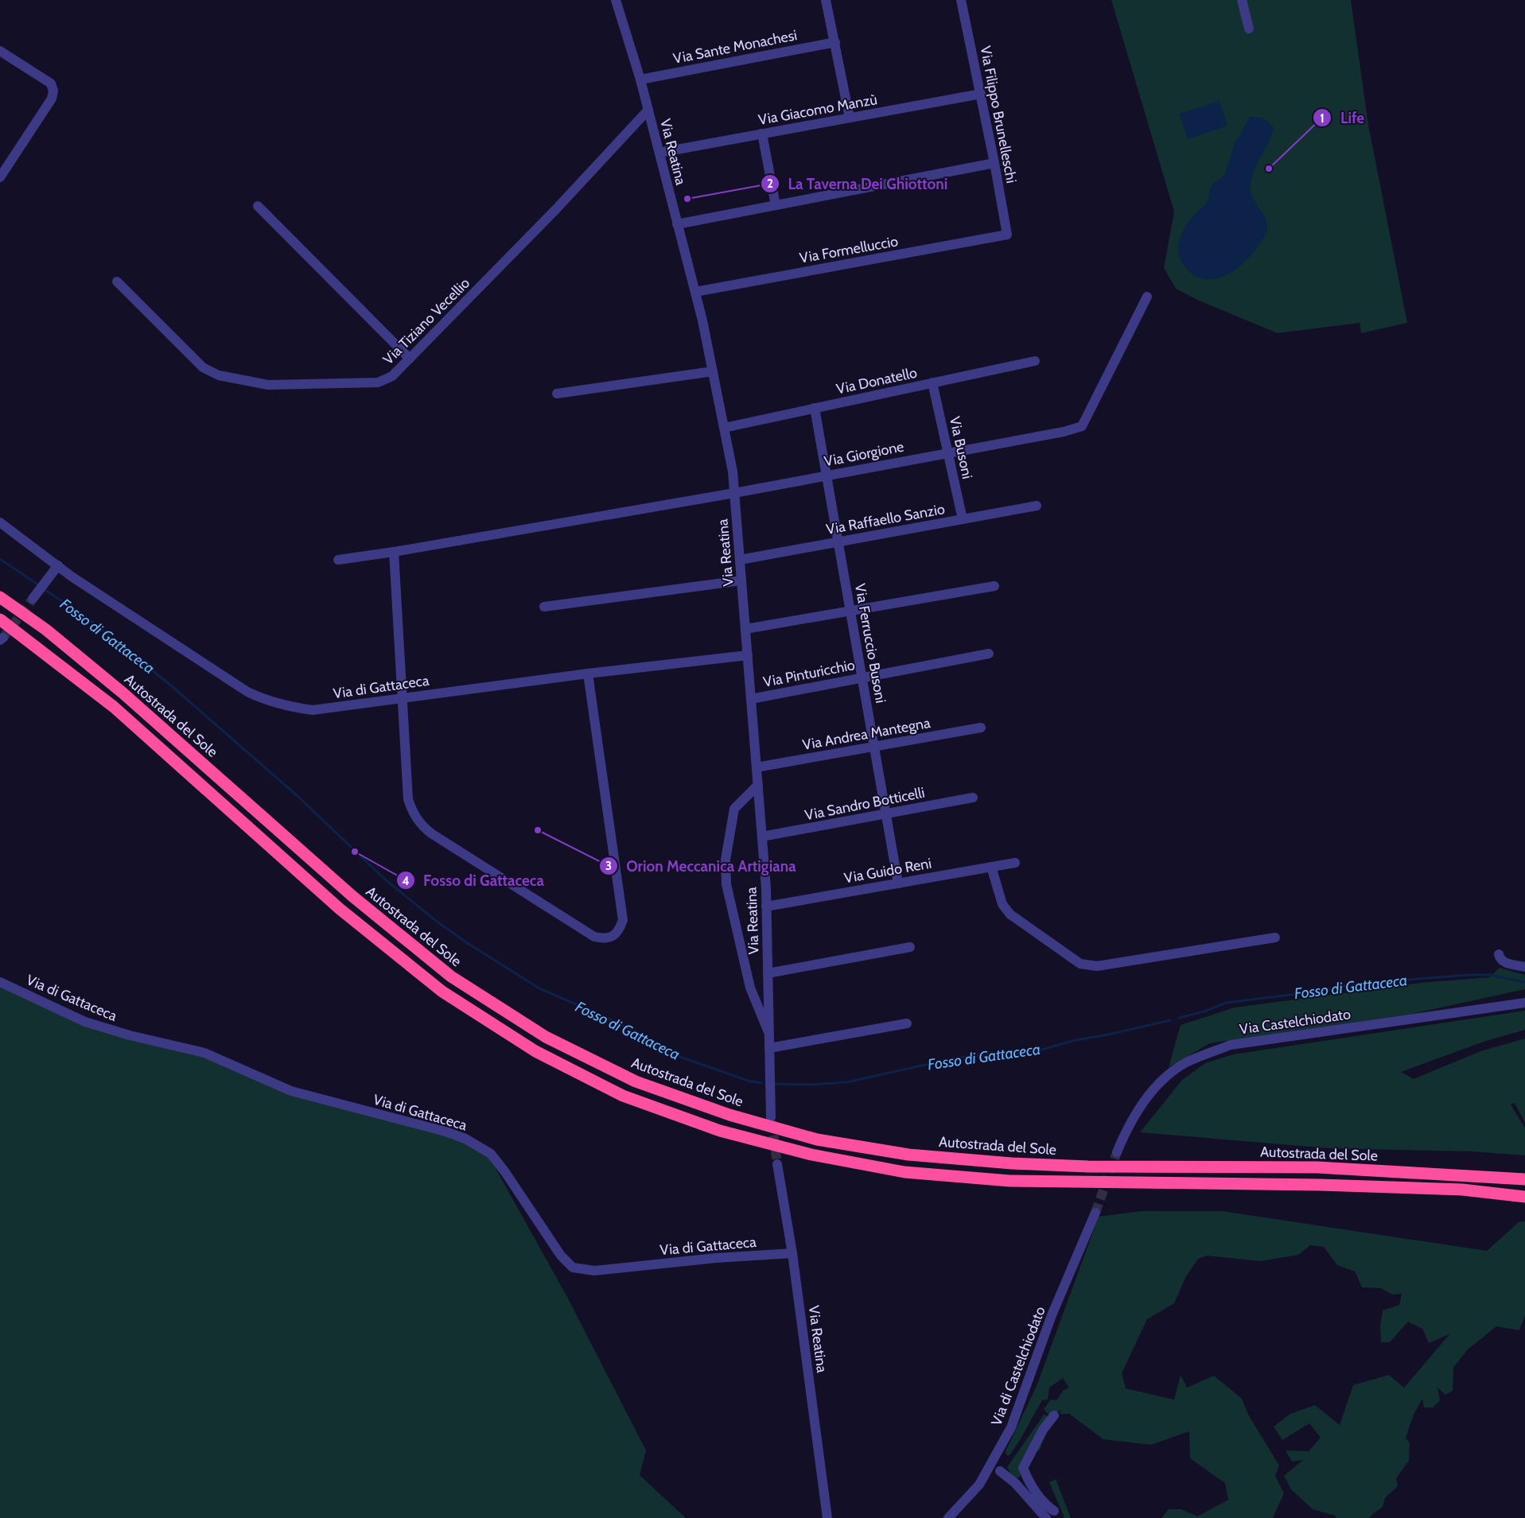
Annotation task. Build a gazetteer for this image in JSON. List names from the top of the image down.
{
  "streets": {
    "highway": ["Autostrada del Sole"],
    "street": [
      "Via Sante Monachesi",
      "Via Giacomo Manzù",
      "Via Filippo Brunelleschi",
      "Via Reatina",
      "Via Formelluccio",
      "Via Tiziano Vecellio",
      "Via Donatello",
      "Via Busoni",
      "Via Giorgione",
      "Via Raffaello Sanzio",
      "Via Ferruccio Busoni",
      "Via Pinturicchio",
      "Via di Gattaceca",
      "Via Andrea Mantegna",
      "Via Sandro Botticelli",
      "Via Guido Reni",
      "Via Castelchiodato",
      "Via di Castelchiodato"
    ]
  },
  "crossings": [
    ["Via Sante Monachesi", "Via Reatina"],
    ["Via Giacomo Manzù", "Via Filippo Brunelleschi"],
    ["Via Giacomo Manzù", "Via Reatina"],
    ["Via Filippo Brunelleschi", "Via Formelluccio"],
    ["Via Reatina", "Via Formelluccio"],
    ["Via Reatina", "Via Tiziano Vecellio"],
    ["Via Reatina", "Via Donatello"],
    ["Via Reatina", "Via Giorgione"],
    ["Via Reatina", "Via Raffaello Sanzio"],
    ["Via Reatina", "Via Pinturicchio"],
    ["Via Reatina", "Via di Gattaceca"],
    ["Via Reatina", "Via Andrea Mantegna"],
    ["Via Reatina", "Via Sandro Botticelli"],
    ["Via Reatina", "Via Guido Reni"],
    ["Via Donatello", "Via Busoni"],
    ["Via Donatello", "Via Ferruccio Busoni"],
    ["Via Busoni", "Via Giorgione"],
    ["Via Busoni", "Via Raffaello Sanzio"],
    ["Via Giorgione", "Via Ferruccio Busoni"],
    ["Via Raffaello Sanzio", "Via Ferruccio Busoni"],
    ["Via Ferruccio Busoni", "Via Pinturicchio"],
    ["Via Ferruccio Busoni", "Via Andrea Mantegna"],
    ["Via Ferruccio Busoni", "Via Sandro Botticelli"],
    ["Via Ferruccio Busoni", "Via Guido Reni"]
  ],
  "water": ["Fosso di Gattaceca"],
  "places": [
    "Life",
    "La Taverna Dei Ghiottoni",
    "Orion Meccanica Artigiana",
    "Fosso di Gattaceca"
  ]
}
